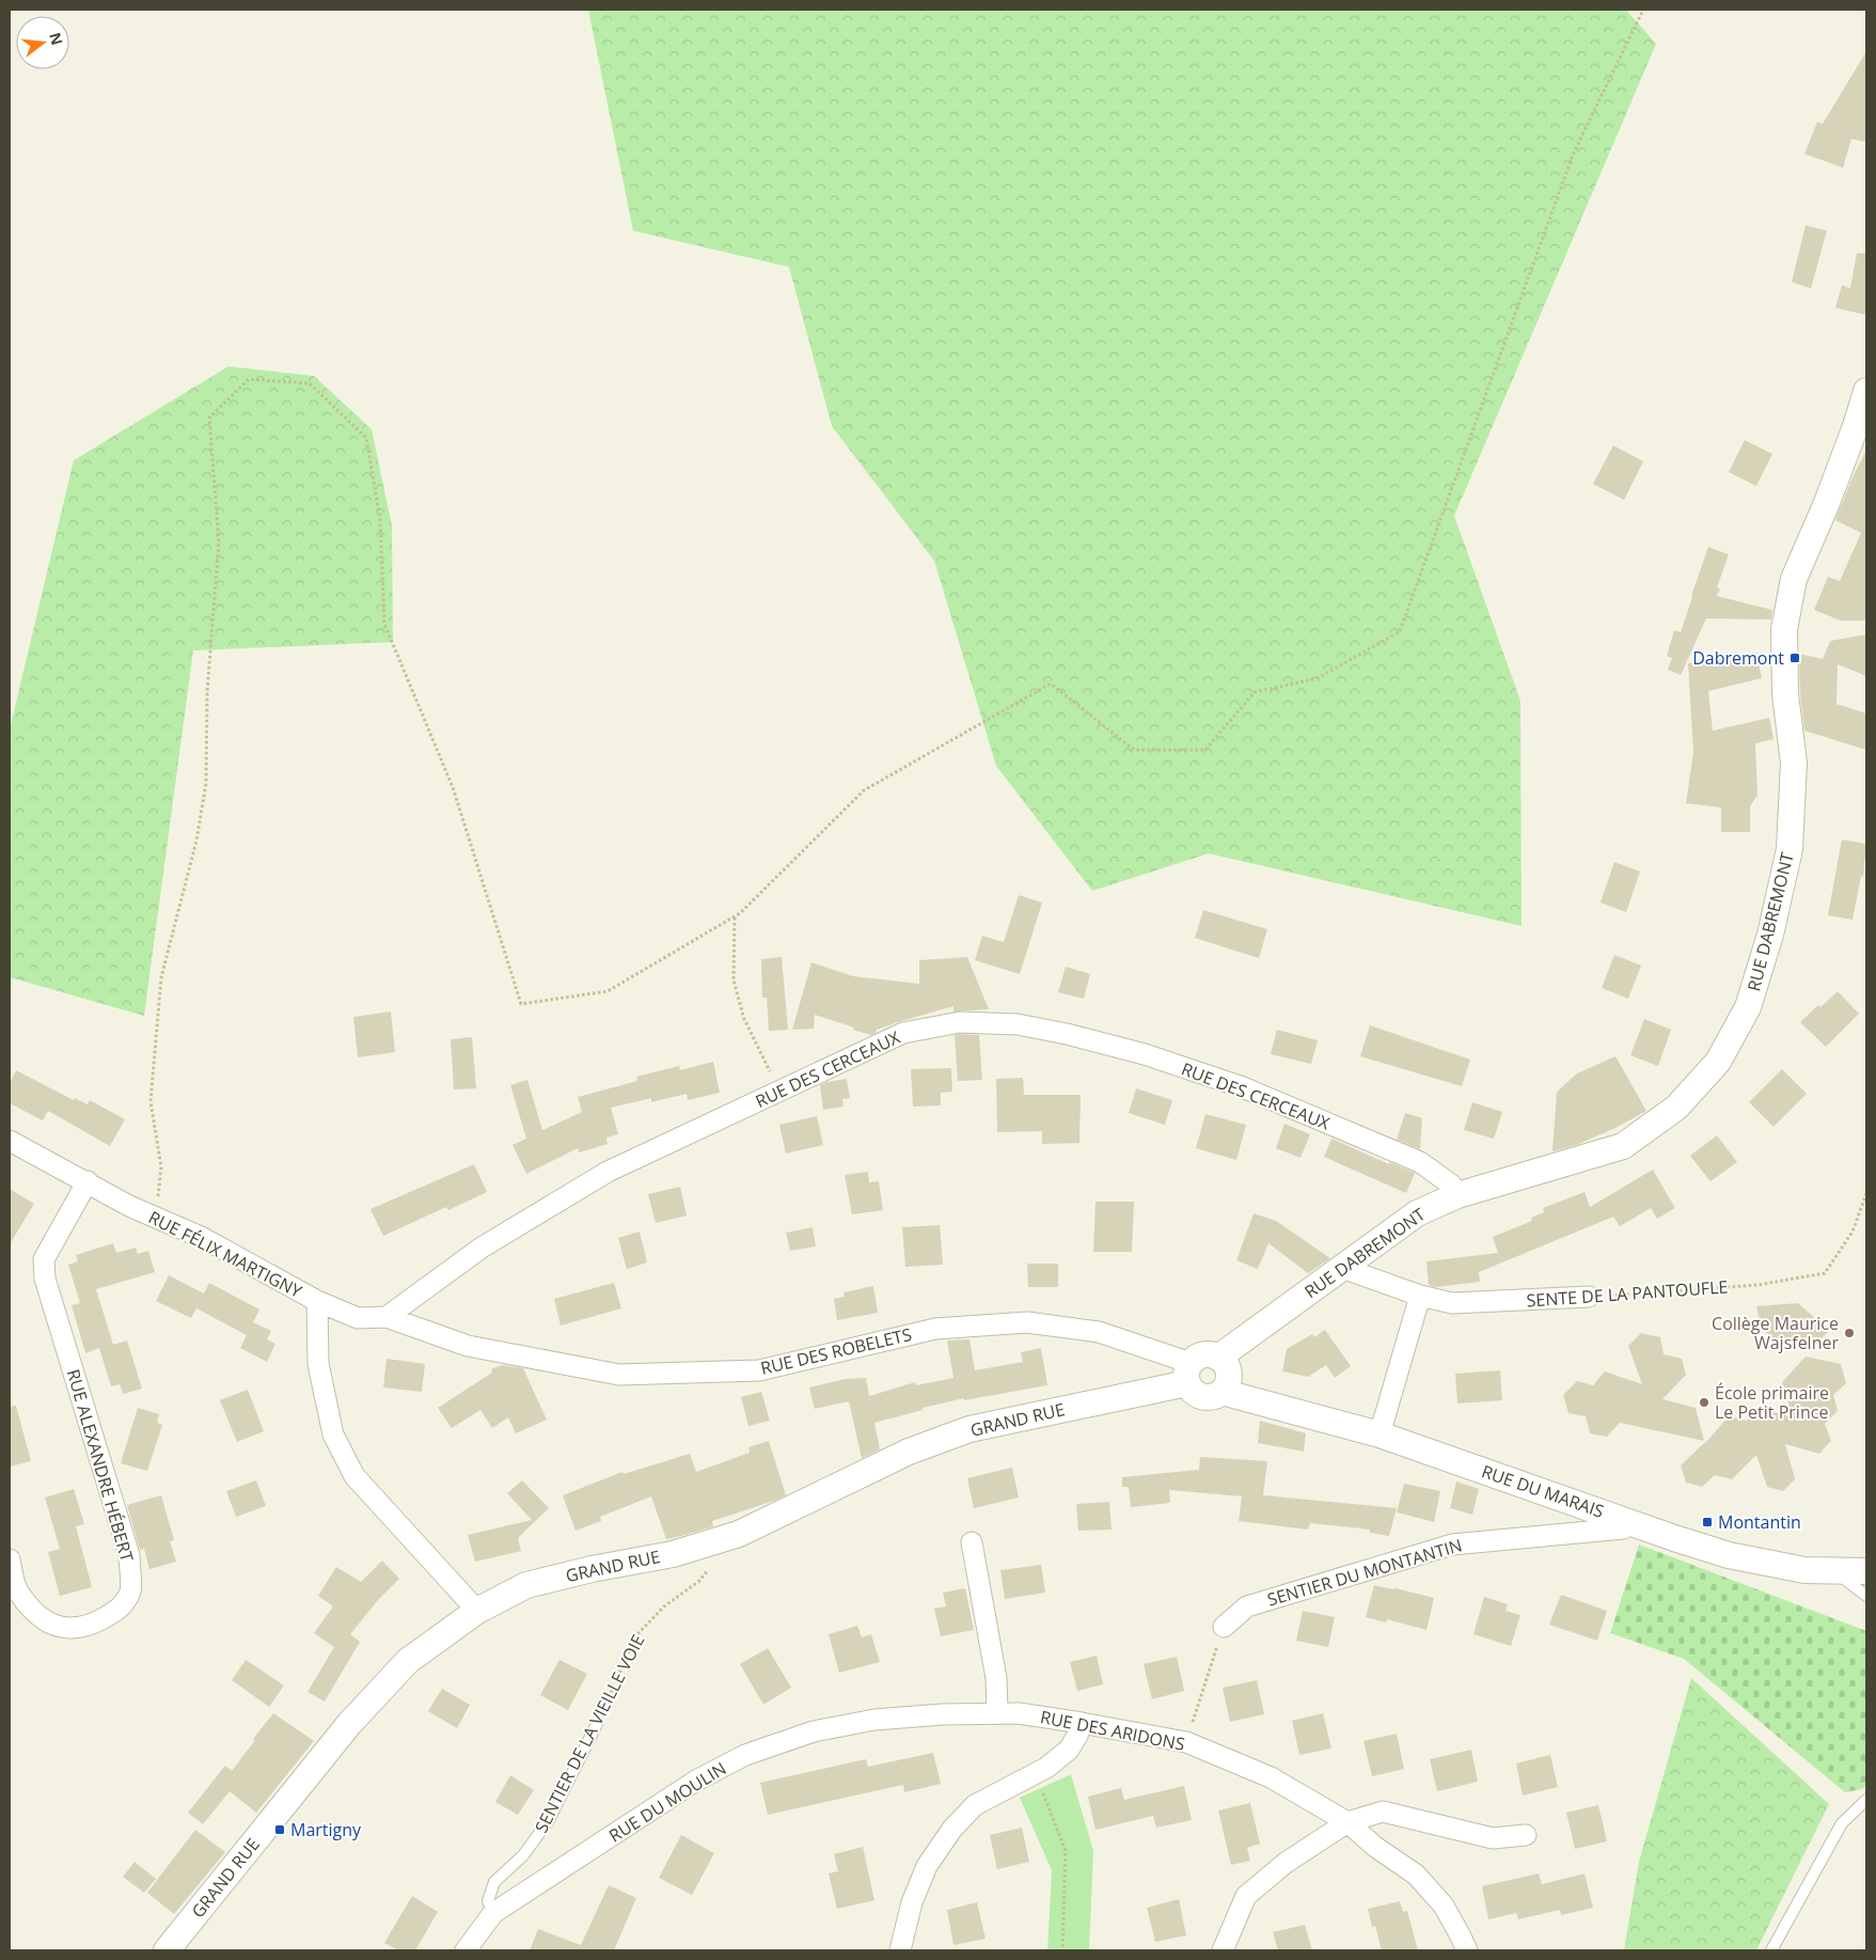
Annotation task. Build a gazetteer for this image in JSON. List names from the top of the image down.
{
  "streets": {
    "street": [
      "RUE DABREMONT",
      "RUE DES CERCEAUX",
      "RUE FÉLIX MARTIGNY",
      "SENTE DE LA PANTOUFLE",
      "RUE DES ROBELETS",
      "GRAND RUE",
      "RUE ALEXANDRE HÉBERT",
      "RUE DU MARAIS",
      "SENTIER DU MONTANTIN",
      "RUE DES ARIDONS",
      "RUE DU MOULIN"
    ],
    "lane": ["SENTIER DE LA VIEILLE VOIE"]
  },
  "crossings": [
    ["RUE DABREMONT", "RUE DES CERCEAUX"],
    ["RUE DABREMONT", "SENTE DE LA PANTOUFLE"],
    ["RUE DABREMONT", "RUE DES ROBELETS"],
    ["RUE DABREMONT", "GRAND RUE"],
    ["RUE DABREMONT", "RUE DU MARAIS"],
    ["RUE DES CERCEAUX", "RUE DES ROBELETS"],
    ["RUE FÉLIX MARTIGNY", "GRAND RUE"],
    ["RUE FÉLIX MARTIGNY", "RUE ALEXANDRE HÉBERT"],
    ["RUE DES ROBELETS", "GRAND RUE"],
    ["RUE DES ROBELETS", "RUE DU MARAIS"],
    ["GRAND RUE", "RUE DU MARAIS"],
    ["GRAND RUE", "SENTIER DE LA VIEILLE VOIE"],
    ["RUE DU MARAIS", "SENTIER DU MONTANTIN"],
    ["RUE DES ARIDONS", "RUE DU MOULIN"],
    ["SENTIER DE LA VIEILLE VOIE", "RUE DU MOULIN"]
  ],
  "places": {
    "transit": ["Dabremont", "Montantin", "Martigny"],
    "other": ["Collège Maurice Wajsfelner", "École primaire Le Petit Prince"]
  },
  "north": "right"
}
